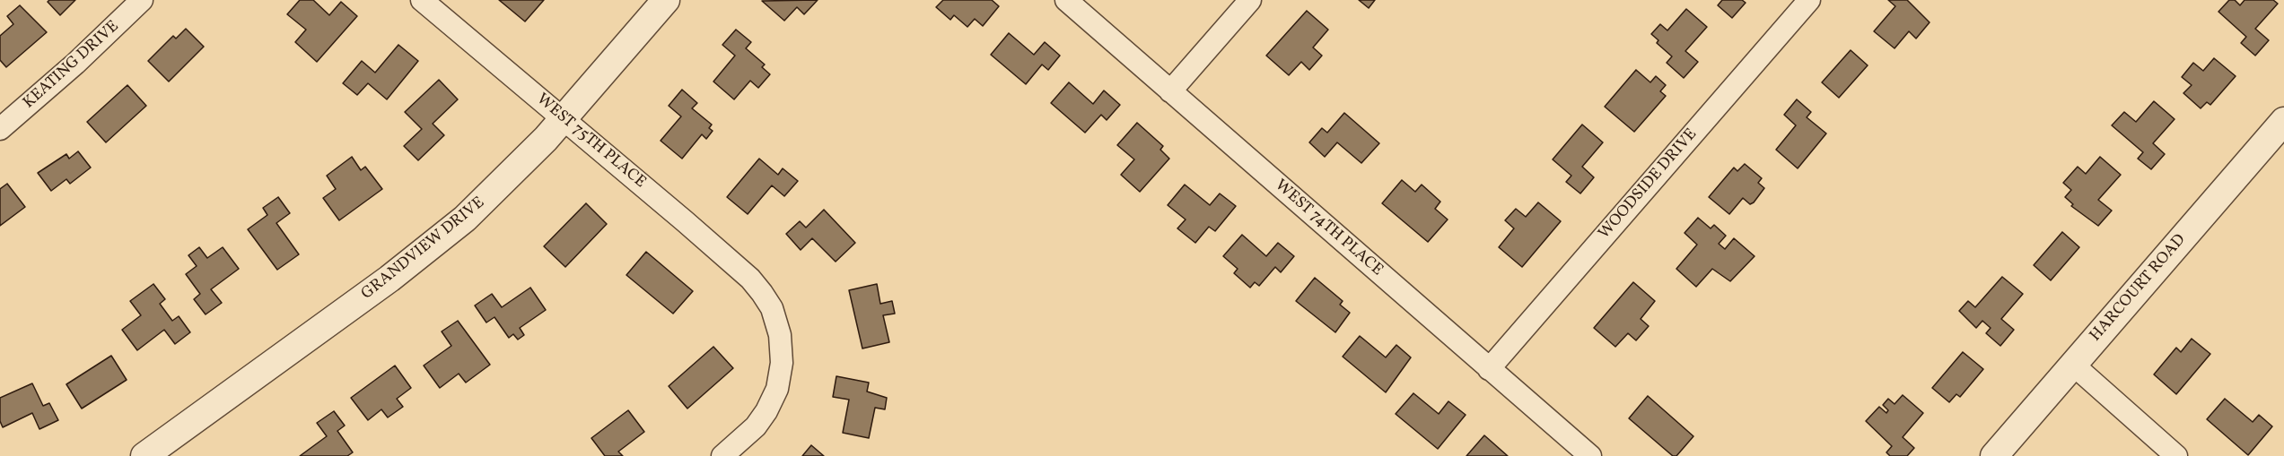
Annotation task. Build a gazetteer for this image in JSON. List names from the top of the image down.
{
  "streets": {
    "street": [
      "KEATING DRIVE",
      "WEST 75TH PLACE",
      "WOODSIDE DRIVE",
      "WEST 74TH PLACE",
      "GRANDVIEW DRIVE",
      "HARCOURT ROAD"
    ]
  },
  "crossings": [
    ["WEST 75TH PLACE", "GRANDVIEW DRIVE"],
    ["WOODSIDE DRIVE", "WEST 74TH PLACE"]
  ]
}
